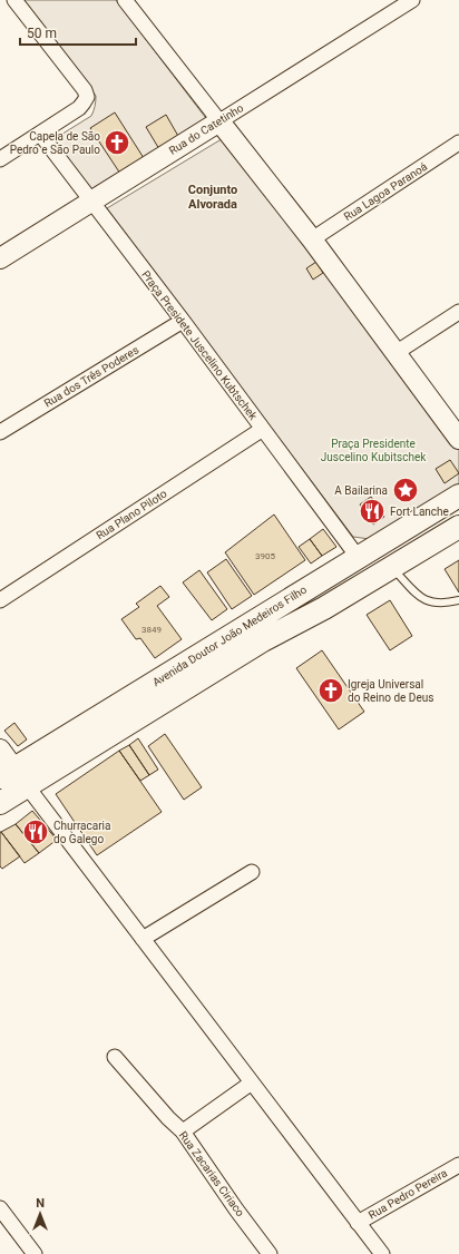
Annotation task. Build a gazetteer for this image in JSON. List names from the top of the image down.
{
  "streets": {
    "main road": ["Rua do Catetinho", "Avenida Doutor João Medeiros Filho"],
    "street": [
      "Rua Lagoa Paranoá",
      "Praça Presidete Juscelino Kubtschek",
      "Rua dos Três Poderes",
      "Rua Plano Piloto",
      "Rua Zacarias Ciriaco",
      "Rua Pedro Pereira"
    ]
  },
  "crossings": [
    ["Rua do Catetinho", "Praça Presidete Juscelino Kubtschek"],
    ["Praça Presidete Juscelino Kubtschek", "Rua dos Três Poderes"],
    ["Praça Presidete Juscelino Kubtschek", "Rua Plano Piloto"],
    ["Praça Presidete Juscelino Kubtschek", "Avenida Doutor João Medeiros Filho"]
  ],
  "districts": ["Conjunto Alvorada"],
  "parks": ["Praça Presidente Juscelino Kubitschek"],
  "places": {
    "church": ["Capela de São Pedro e São Paulo", "Igreja Universal do Reino de Deus"],
    "place": ["A Bailarina"],
    "restaurant": ["Fort Lanche", "Churracaria do Galego"]
  },
  "house_numbers": ["3905", "3849"],
  "scale_bar": "50 m",
  "north": "top"
}
